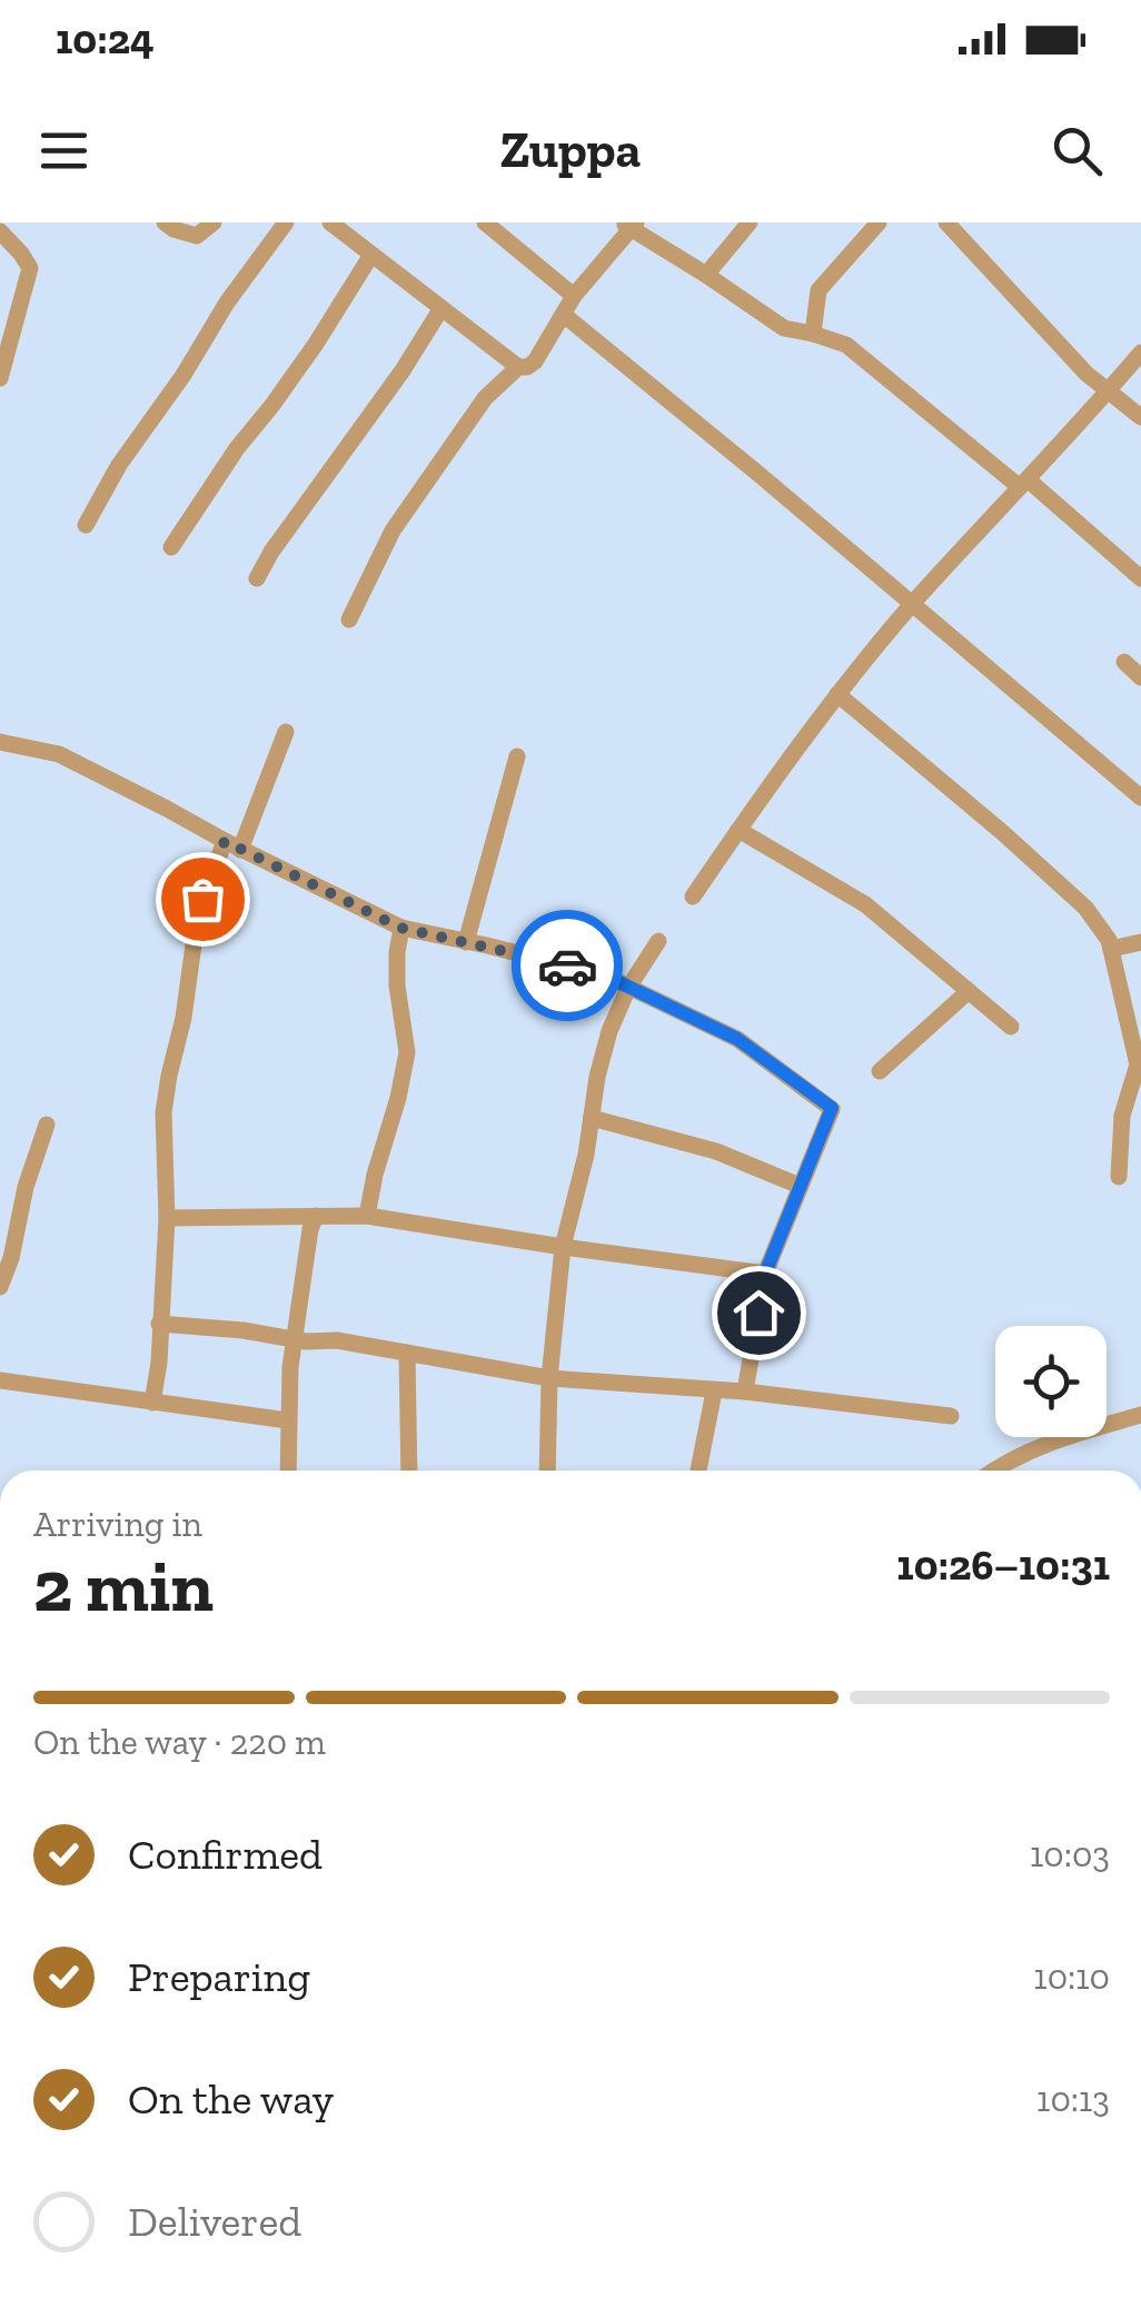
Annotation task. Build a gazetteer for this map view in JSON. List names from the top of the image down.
{
  "page": {
    "status": "10:24",
    "header": "Zuppa",
    "heading": ["2 min", "Arriving in", "10:26–10:31"],
    "bar": "On the way · 220 m",
    "list": [
      ["Confirmed", "10:03"],
      ["Preparing", "10:10"],
      ["On the way", "10:13"],
      "Delivered"
    ]
  }
}
